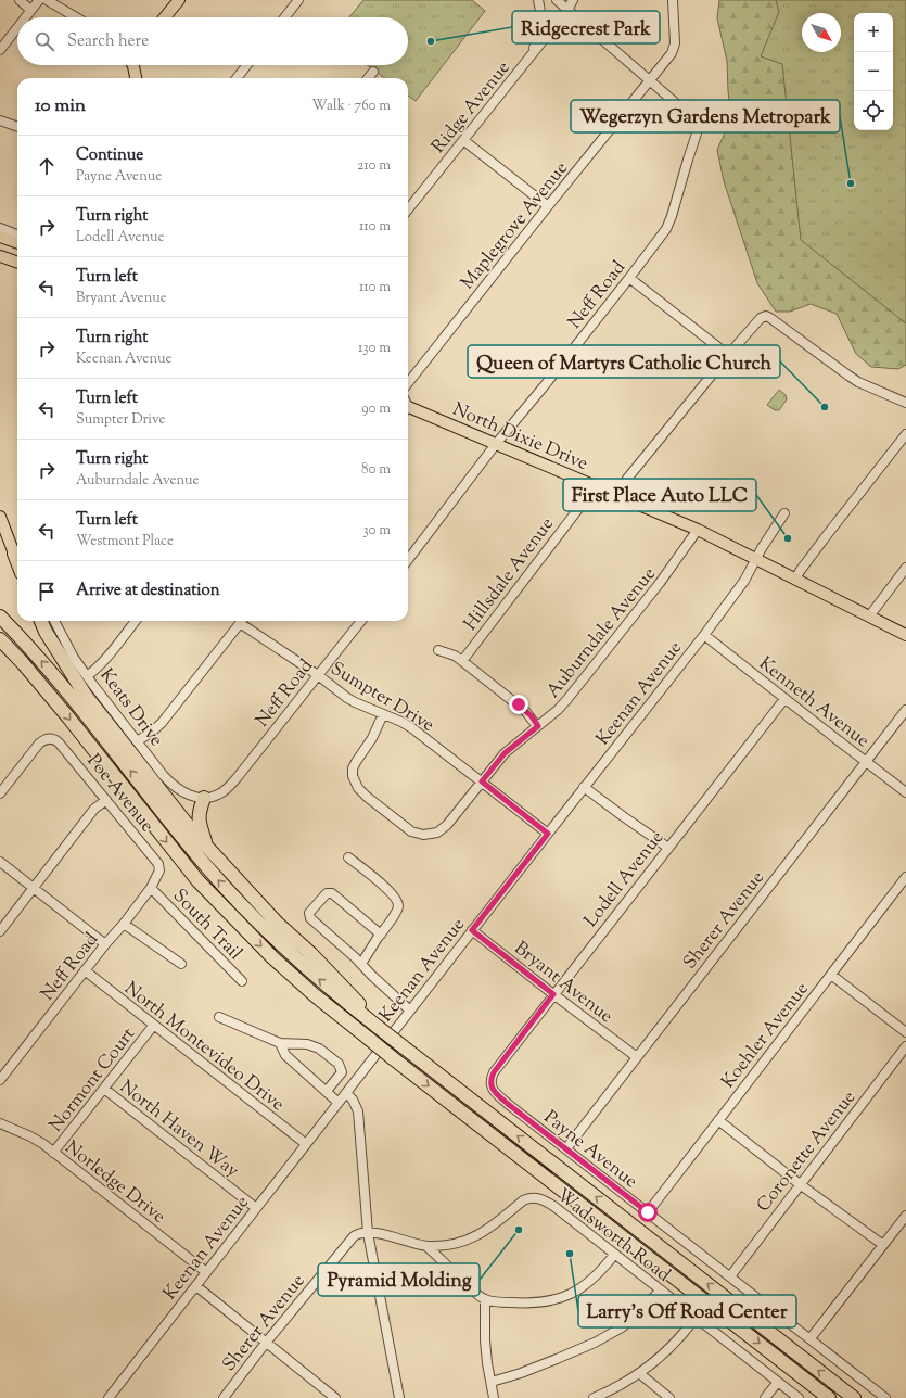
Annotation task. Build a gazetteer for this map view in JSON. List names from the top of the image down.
{
  "streets": {
    "main road": ["North Dixie Drive"],
    "street": [
      "Ridge Avenue",
      "Maplegrove Avenue",
      "Neff Road",
      "Hillsdale Avenue",
      "Auburndale Avenue",
      "Keenan Avenue",
      "Sumpter Drive",
      "Kenneth Avenue",
      "Keats Drive",
      "Poe Avenue",
      "Lodell Avenue",
      "Sherer Avenue",
      "South Trail",
      "Bryant Avenue",
      "Koehler Avenue",
      "North Montevideo Drive",
      "Normont Court",
      "North Haven Way",
      "Payne Avenue",
      "Coronette Avenue",
      "Norledge Drive",
      "Wadsworth Road"
    ]
  },
  "crossings": [
    ["Maplegrove Avenue", "Neff Road"],
    ["Neff Road", "North Dixie Drive"],
    ["Neff Road", "Sumpter Drive"],
    ["Neff Road", "Keats Drive"],
    ["Neff Road", "Poe Avenue"],
    ["Neff Road", "South Trail"],
    ["Neff Road", "North Montevideo Drive"],
    ["North Dixie Drive", "Hillsdale Avenue"],
    ["North Dixie Drive", "Auburndale Avenue"],
    ["North Dixie Drive", "Keenan Avenue"],
    ["Auburndale Avenue", "Sumpter Drive"],
    ["Keenan Avenue", "Sumpter Drive"],
    ["Keenan Avenue", "Kenneth Avenue"],
    ["Keenan Avenue", "Bryant Avenue"],
    ["Keenan Avenue", "North Montevideo Drive"],
    ["Keenan Avenue", "North Haven Way"],
    ["Keenan Avenue", "Norledge Drive"],
    ["Kenneth Avenue", "Lodell Avenue"],
    ["Kenneth Avenue", "Sherer Avenue"],
    ["Lodell Avenue", "Bryant Avenue"],
    ["Lodell Avenue", "Payne Avenue"],
    ["Sherer Avenue", "Bryant Avenue"],
    ["Sherer Avenue", "Payne Avenue"],
    ["Koehler Avenue", "Payne Avenue"],
    ["North Montevideo Drive", "Normont Court"],
    ["Normont Court", "North Haven Way"],
    ["Normont Court", "Norledge Drive"],
    ["Payne Avenue", "Coronette Avenue"]
  ],
  "places": [
    "Ridgecrest Park",
    "Wegerzyn Gardens Metropark",
    "Queen of Martyrs Catholic Church",
    "First Place Auto LLC",
    "Pyramid Molding",
    "Larry's Off Road Center"
  ],
  "north": "bottom right",
  "page": {
    "map_buttons": ["+", "−"],
    "search": "Search here",
    "heading": ["10 min", "Walk · 760 m"],
    "list": [
      ["Continue", "Payne Avenue", "210 m"],
      ["Turn right", "Lodell Avenue", "110 m"],
      ["Turn left", "Bryant Avenue", "110 m"],
      ["Turn right", "Keenan Avenue", "130 m"],
      ["Turn left", "Sumpter Drive", "90 m"],
      ["Turn right", "Auburndale Avenue", "80 m"],
      ["Turn left", "Westmont Place", "30 m"],
      "Arrive at destination"
    ]
  }
}
